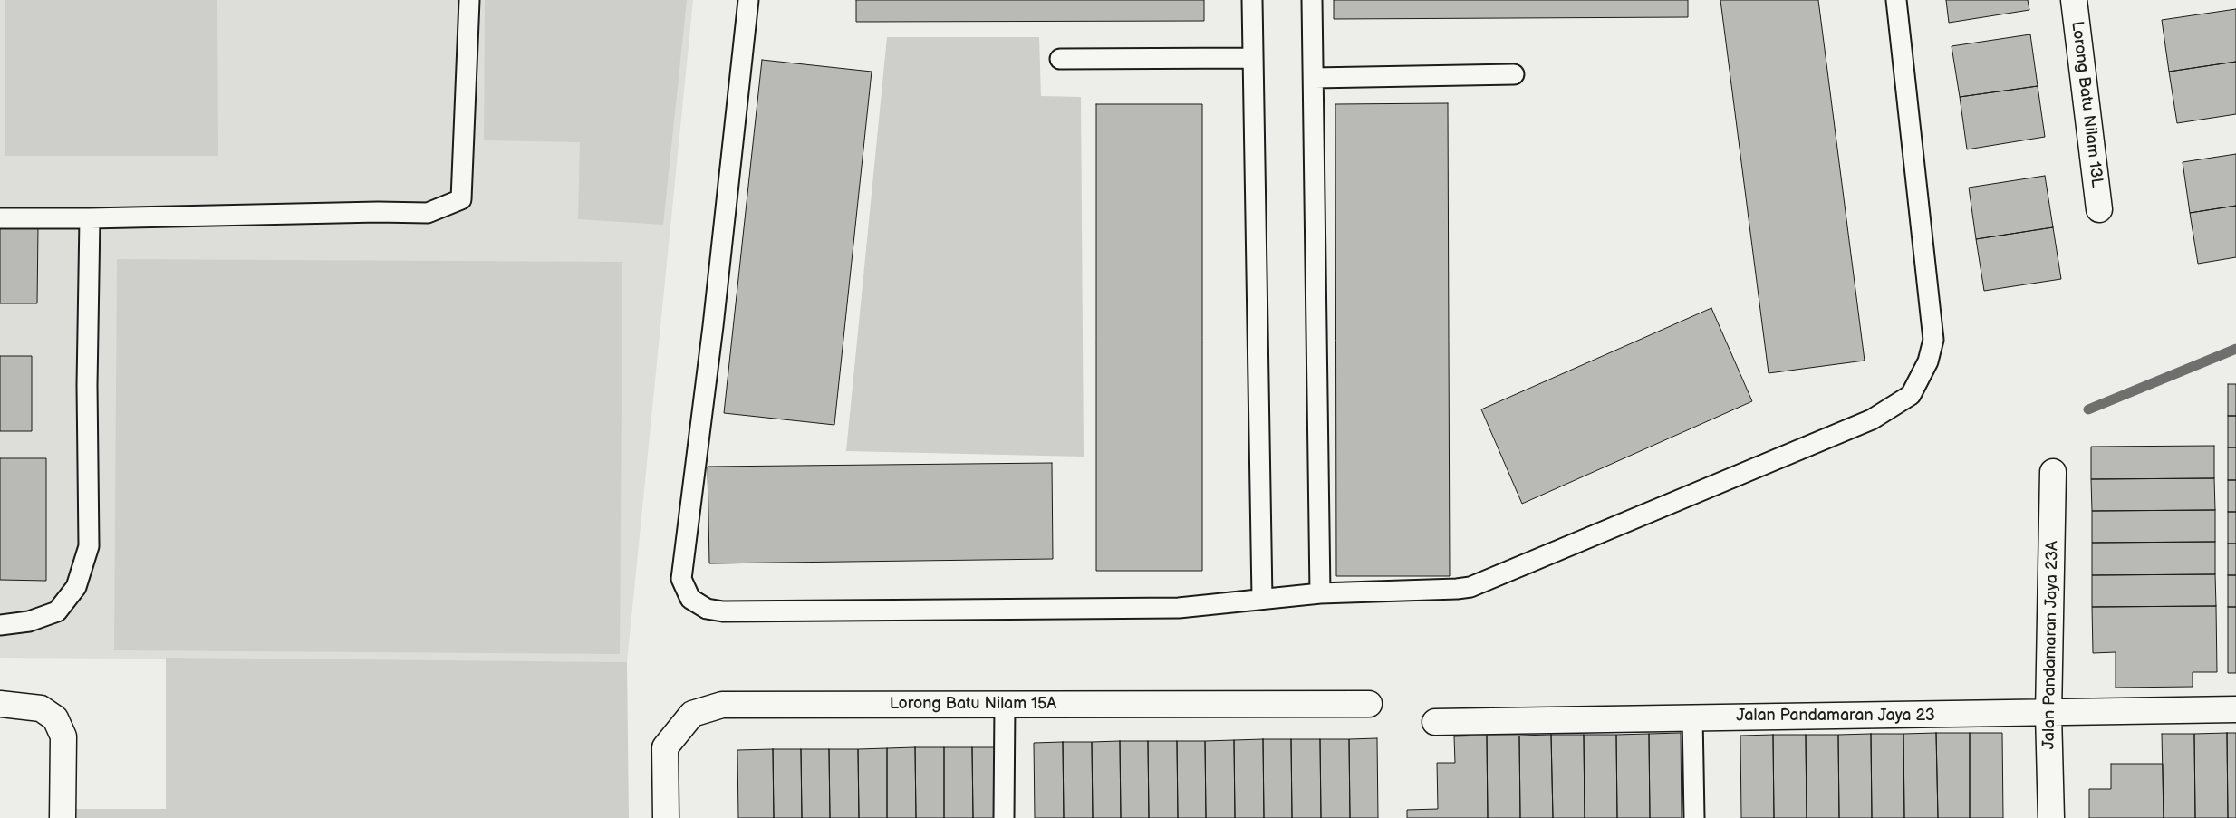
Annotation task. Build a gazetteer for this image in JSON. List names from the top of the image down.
{
  "streets": {
    "street": [
      "Lorong Batu Nilam 13L",
      "Jalan Pandamaran Jaya 23A",
      "Lorong Batu Nilam 15A",
      "Jalan Pandamaran Jaya 23"
    ]
  },
  "crossings": [
    ["Jalan Pandamaran Jaya 23A", "Jalan Pandamaran Jaya 23"]
  ]
}
